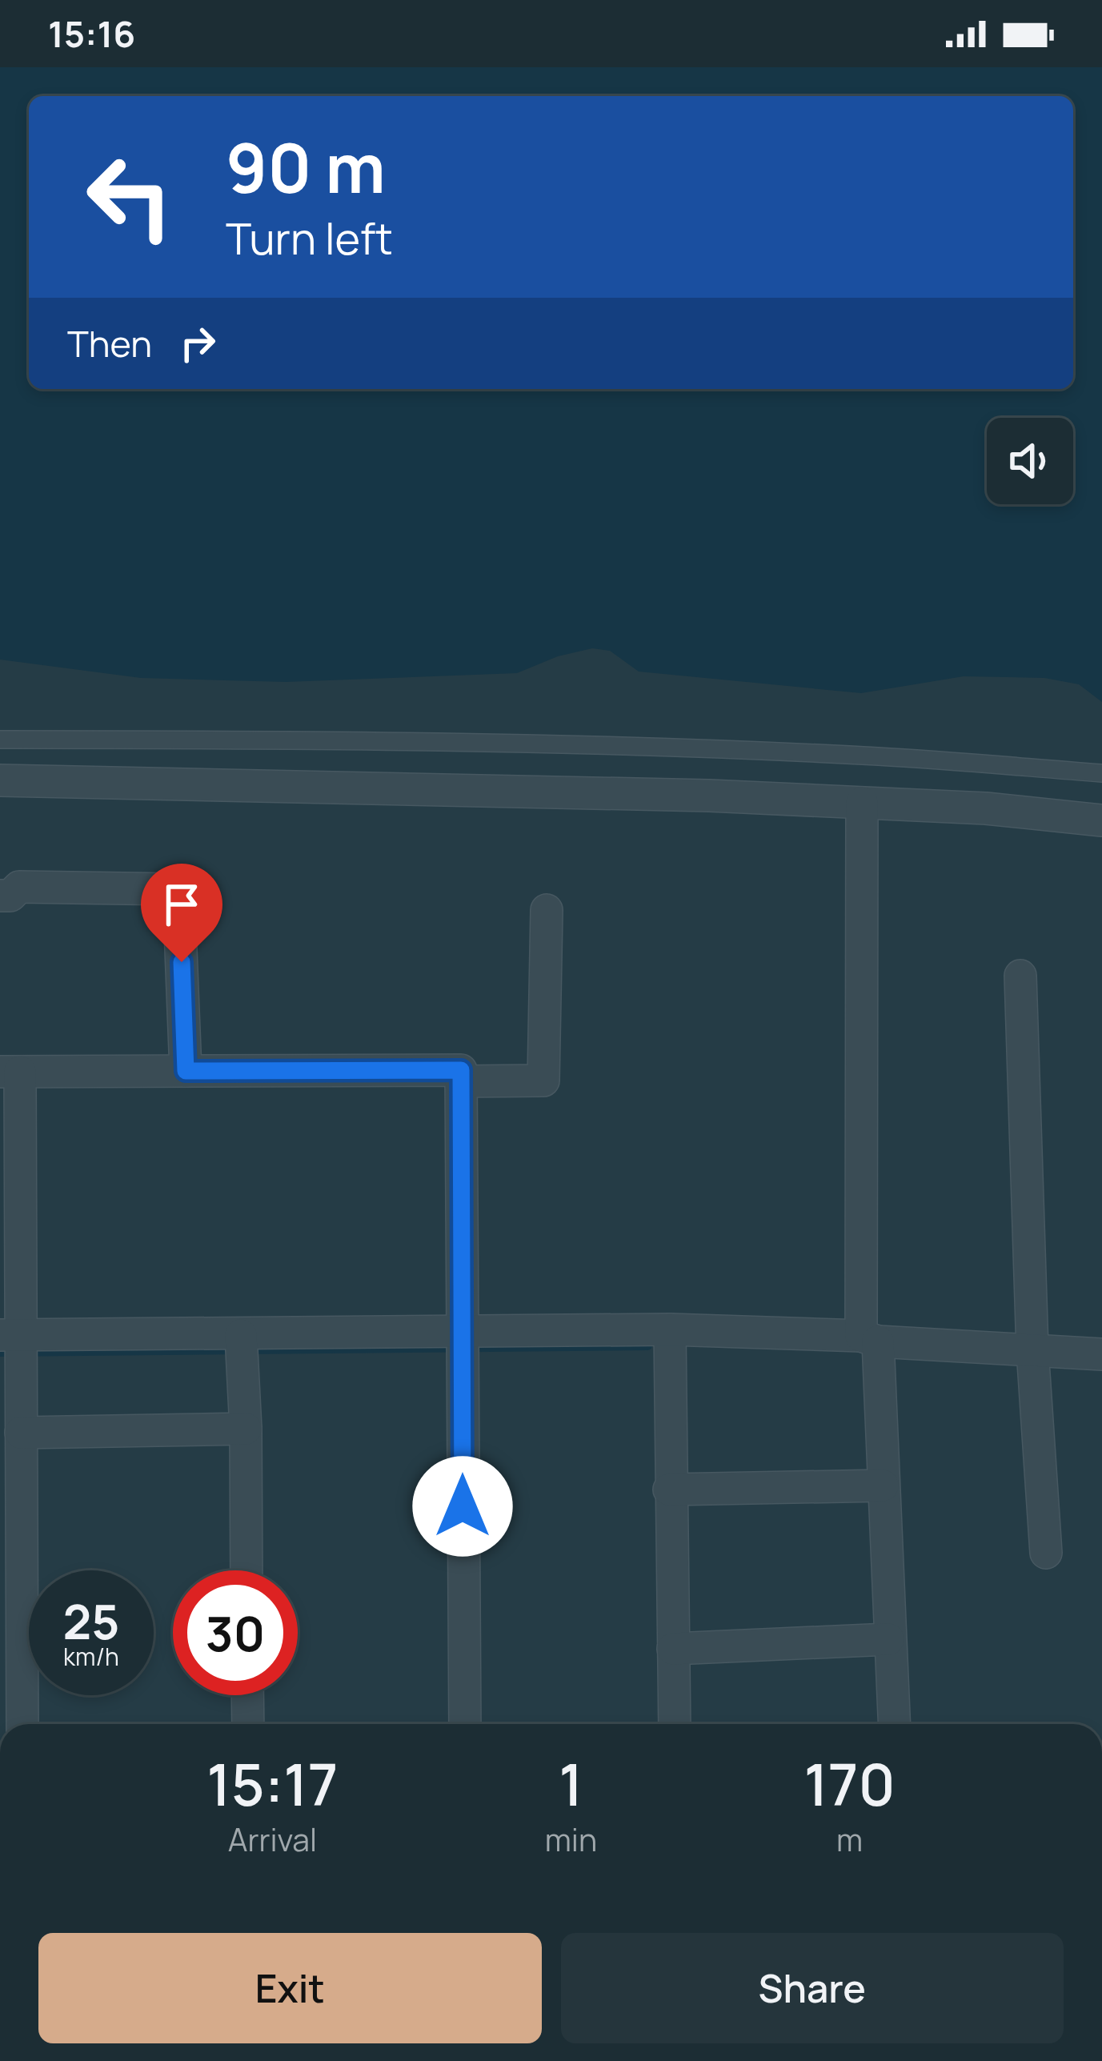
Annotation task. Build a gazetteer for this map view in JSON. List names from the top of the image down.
{
  "page": {
    "status": "15:16",
    "turn": ["90 m", "Turn left"],
    "then": "Then",
    "speed": "25 km/h",
    "limit": "30",
    "eta": [
      "15:17",
      "Arrival",
      "1",
      "min",
      "170",
      "m"
    ],
    "buttons": ["Exit", "Share"]
  }
}
